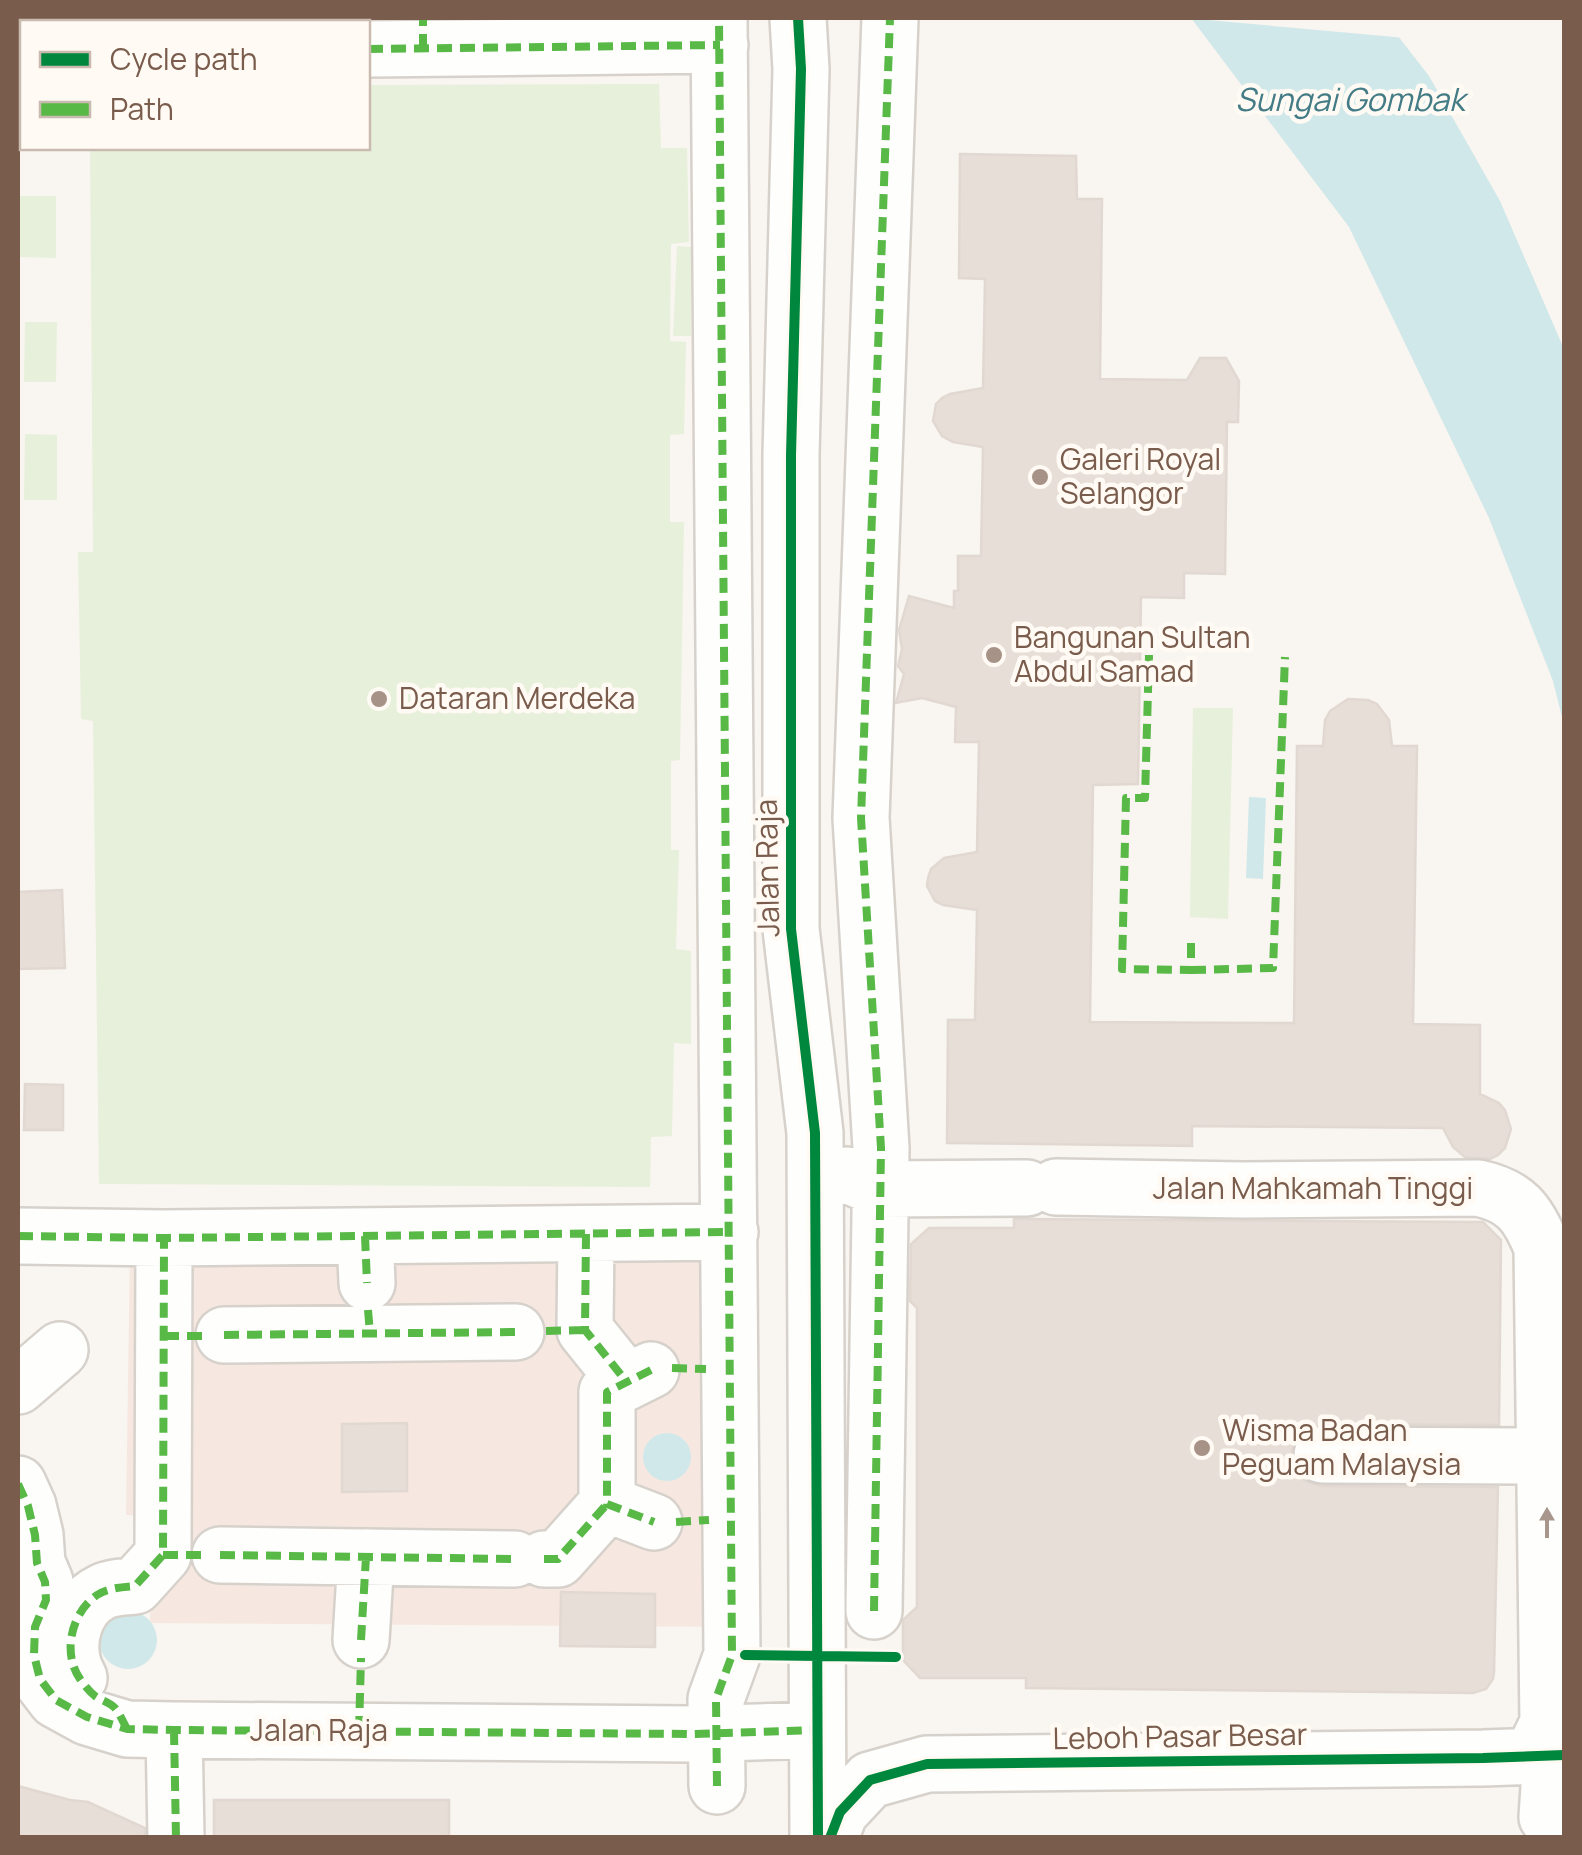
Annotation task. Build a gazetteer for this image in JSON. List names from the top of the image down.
{
  "streets": {
    "street": ["Jalan Raja", "Jalan Mahkamah Tinggi", "Leboh Pasar Besar"]
  },
  "water": ["Sungai Gombak"],
  "places": [
    "Galeri Royal Selangor",
    "Bangunan Sultan Abdul Samad",
    "Dataran Merdeka",
    "Wisma Badan Peguam Malaysia"
  ],
  "legend": ["Cycle path", "Path"]
}
